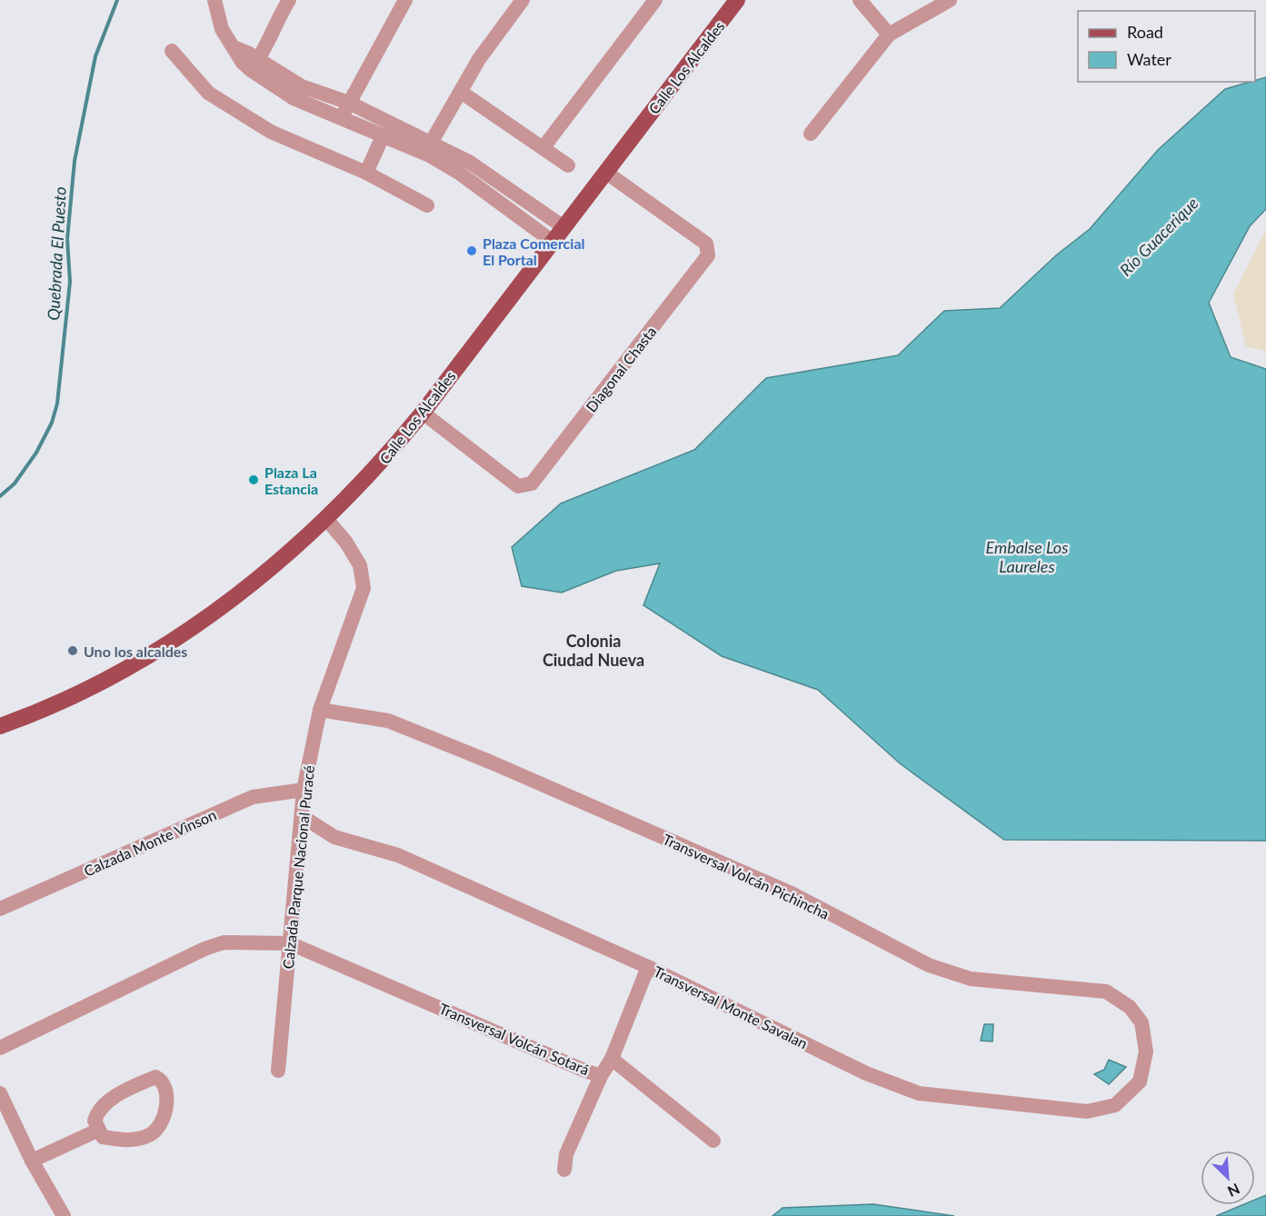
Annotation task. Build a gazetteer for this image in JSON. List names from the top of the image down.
{
  "streets": {
    "main road": ["Calle Los Alcaldes"],
    "street": [
      "Diagonal Chasta",
      "Calzada Monte Vinson",
      "Calzada Parque Nacional Puracé",
      "Transversal Volcán Pichincha",
      "Transversal Monte Savalan",
      "Transversal Volcán Sotará"
    ]
  },
  "crossings": [
    ["Calle Los Alcaldes", "Diagonal Chasta"],
    ["Calle Los Alcaldes", "Calzada Parque Nacional Puracé"],
    ["Calzada Monte Vinson", "Calzada Parque Nacional Puracé"],
    ["Calzada Parque Nacional Puracé", "Transversal Volcán Pichincha"],
    ["Calzada Parque Nacional Puracé", "Transversal Monte Savalan"],
    ["Calzada Parque Nacional Puracé", "Transversal Volcán Sotará"],
    ["Transversal Volcán Pichincha", "Transversal Monte Savalan"]
  ],
  "districts": ["Colonia Ciudad Nueva"],
  "water": ["Río Guacerique", "Quebrada El Puesto", "Embalse Los Laureles"],
  "places": ["Plaza Comercial El Portal", "Plaza La Estancia", "Uno los alcaldes"],
  "legend": ["Road", "Water"],
  "north": "bottom right"
}
